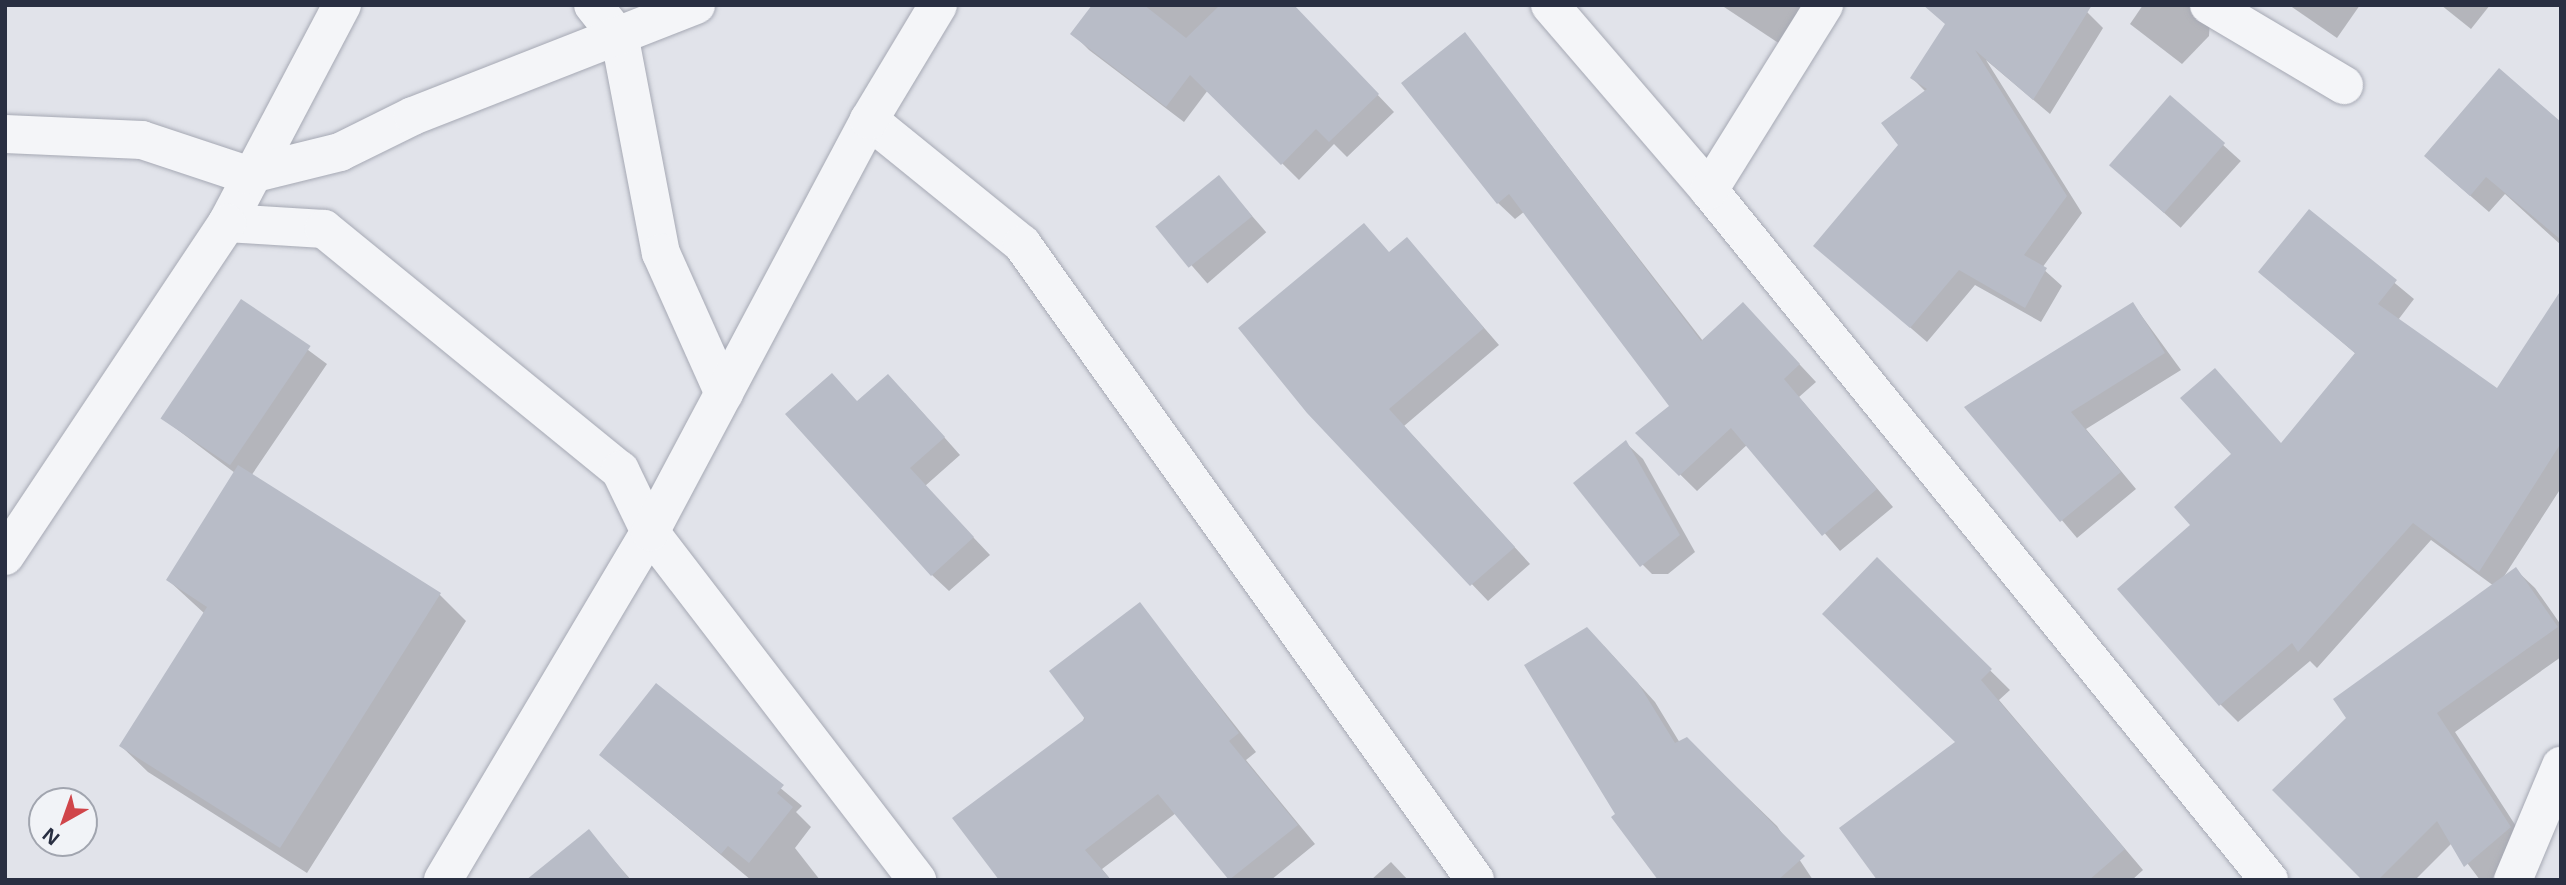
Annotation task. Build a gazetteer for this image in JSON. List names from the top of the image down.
{
  "north": "bottom left"
}
